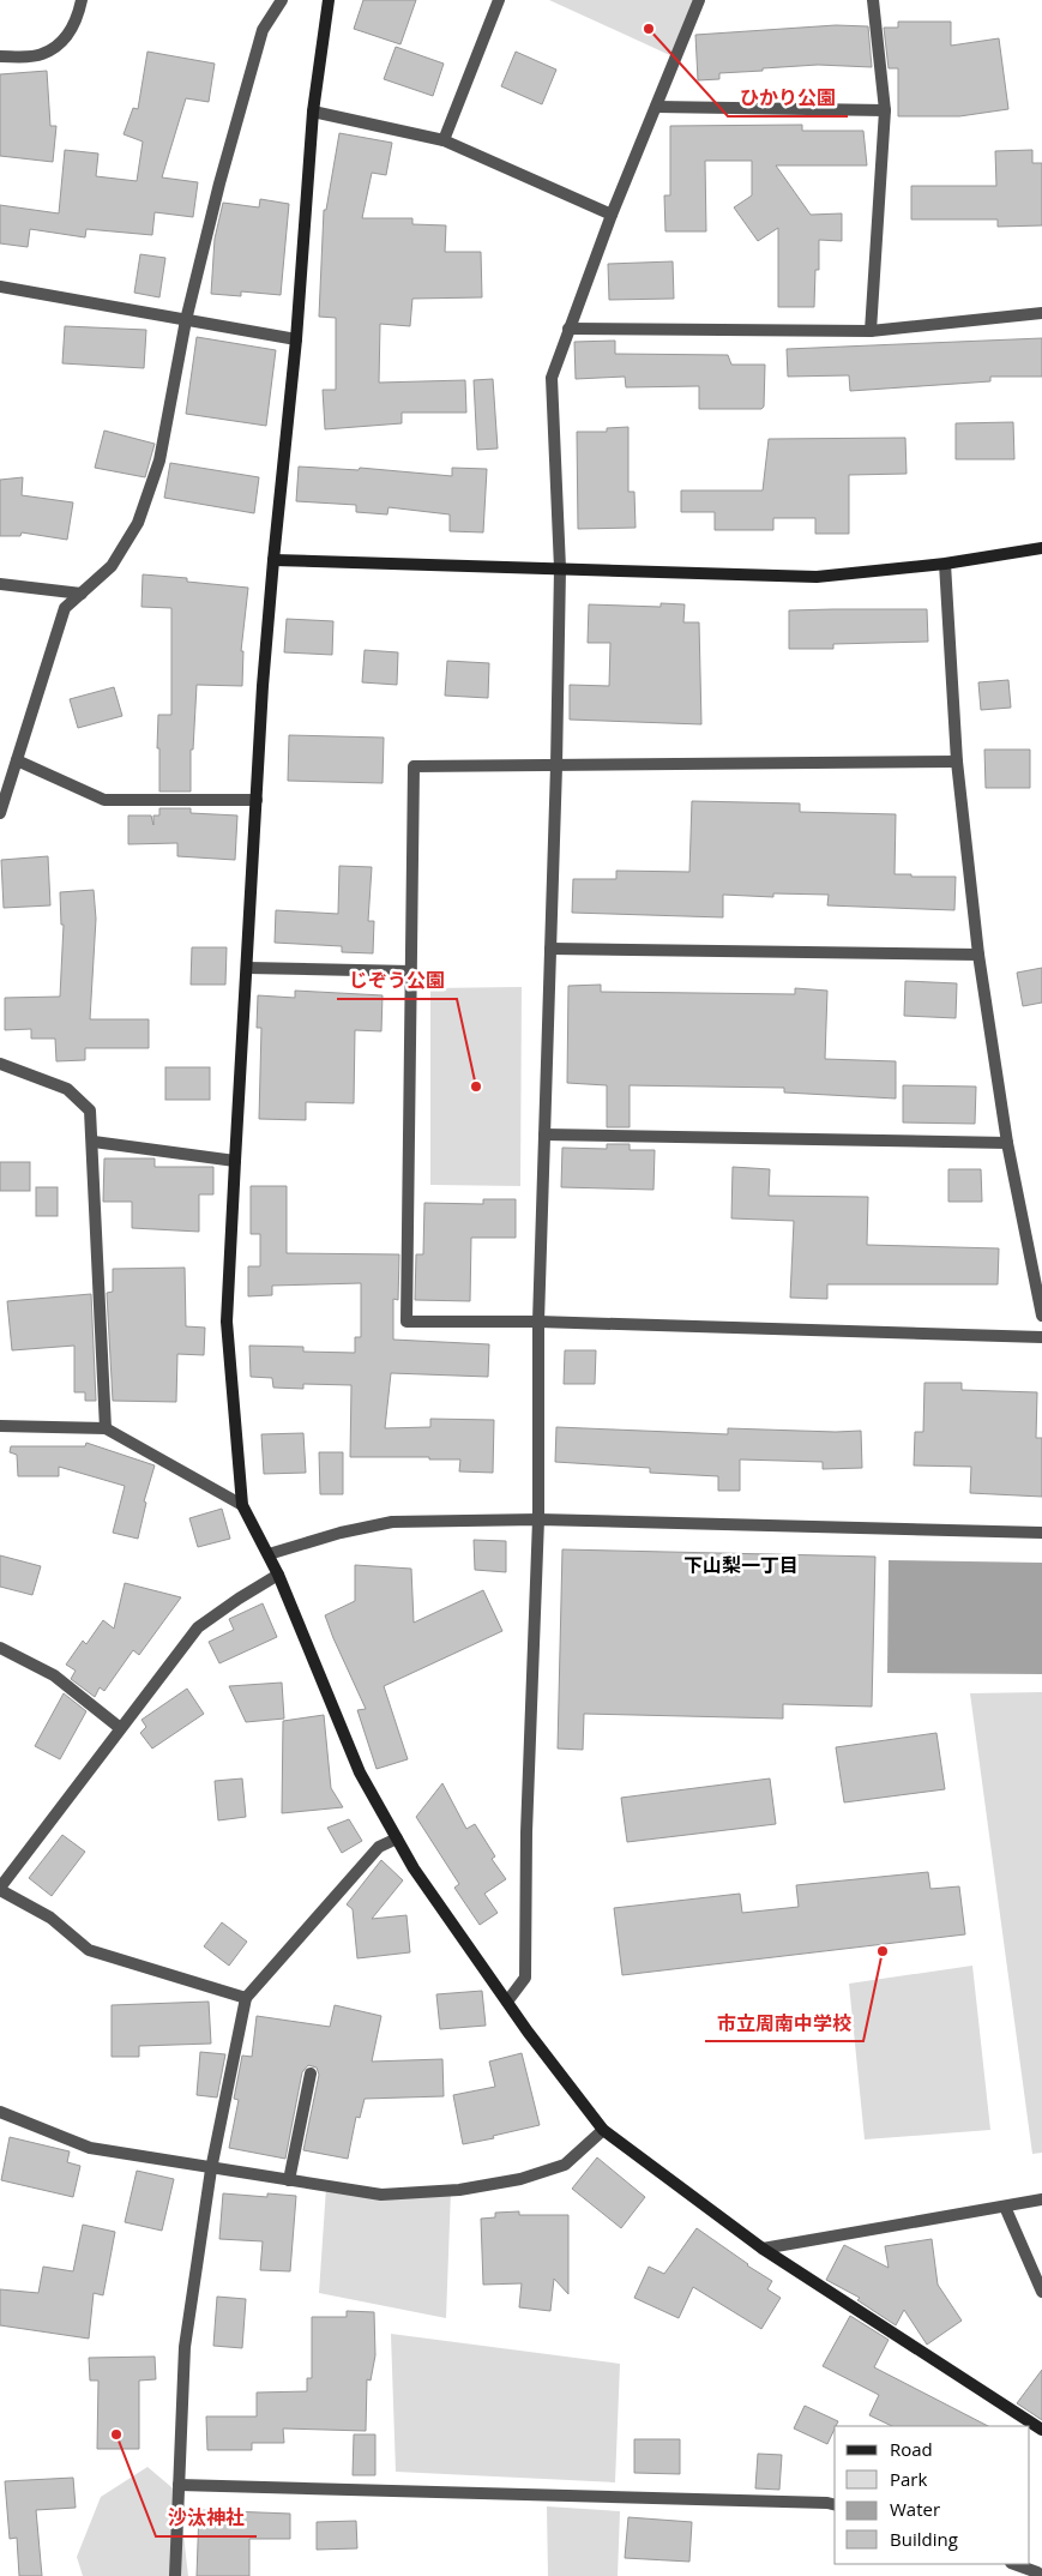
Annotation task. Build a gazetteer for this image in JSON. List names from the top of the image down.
{
  "districts": ["下山梨一丁目"],
  "places": [
    "ひかり公園",
    "じぞう公園",
    "市立周南中学校",
    "沙汰神社"
  ],
  "legend": [
    "Road",
    "Park",
    "Water",
    "Building"
  ]
}
